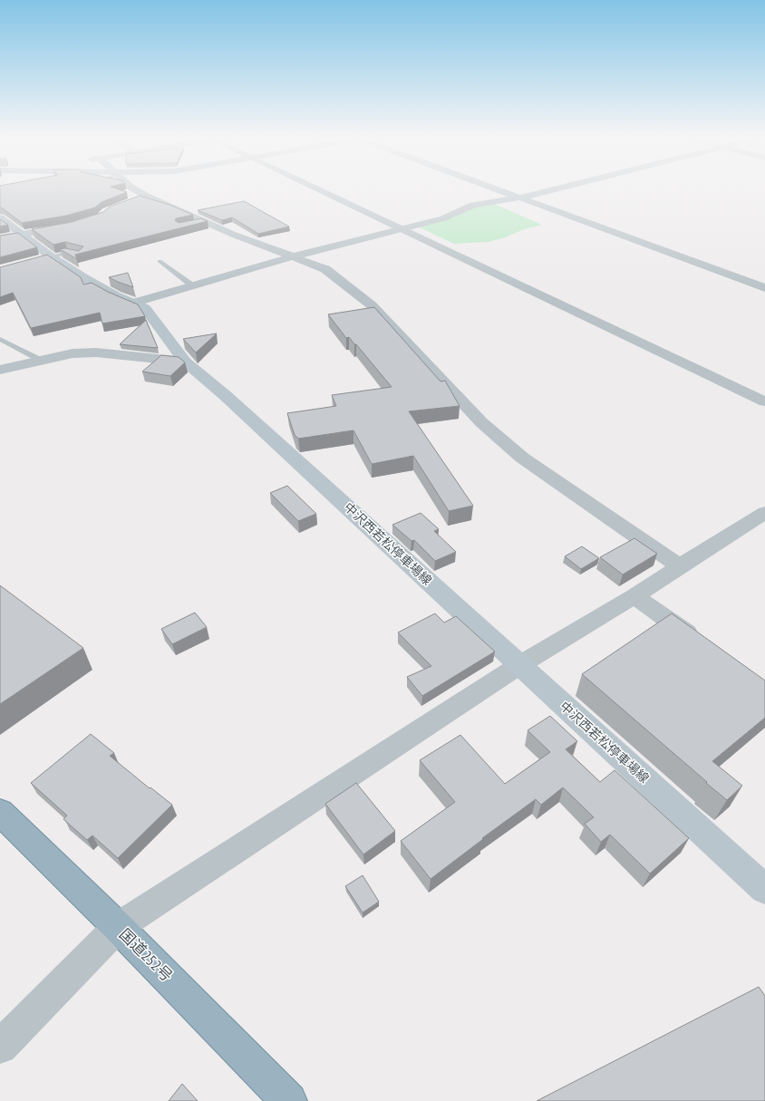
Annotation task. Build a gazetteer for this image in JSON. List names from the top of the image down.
{
  "streets": {
    "highway": ["国道252号"],
    "main road": ["中沢西若松停車場線"]
  }
}
